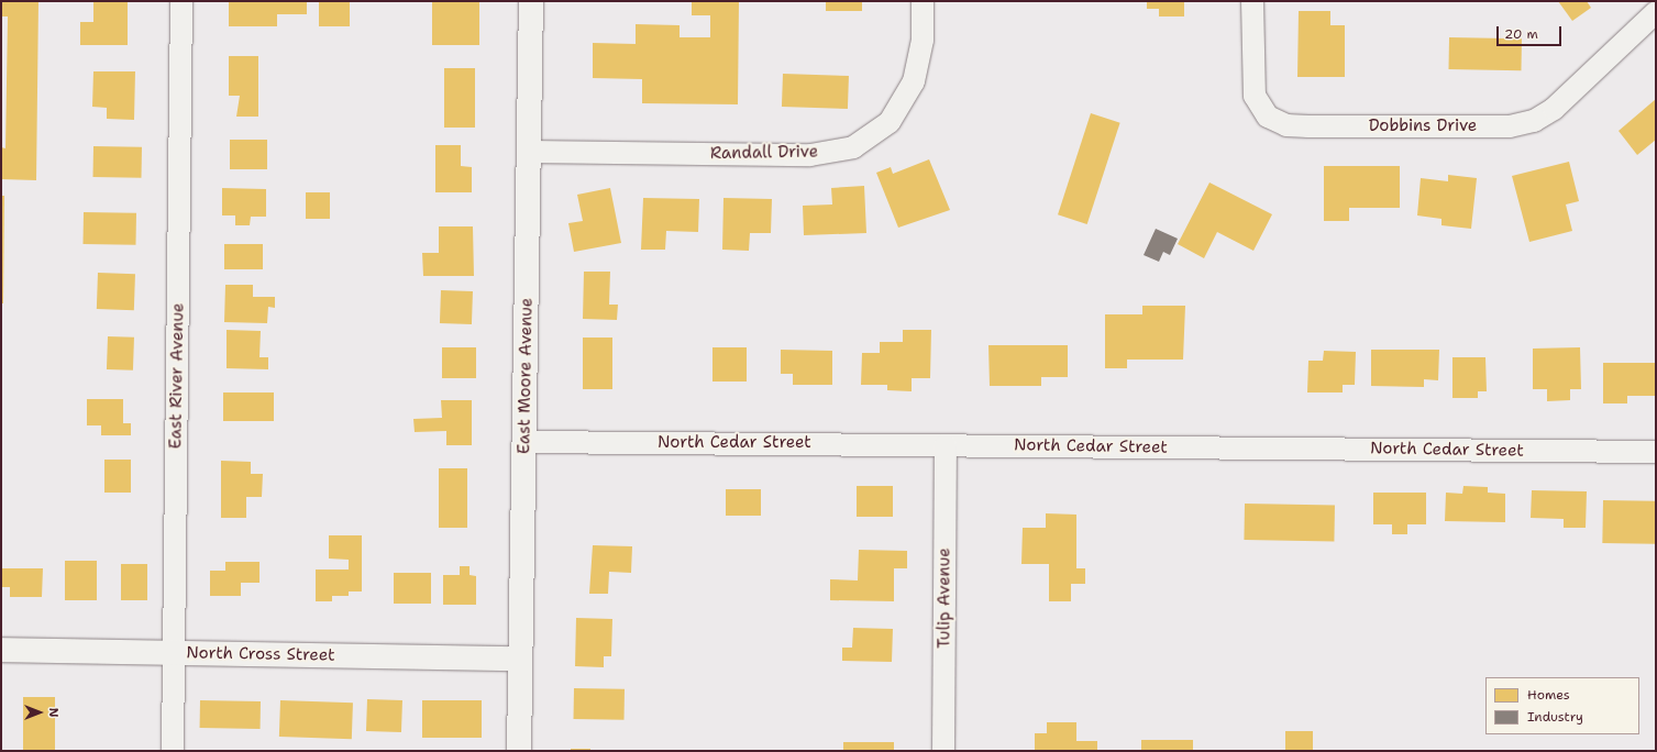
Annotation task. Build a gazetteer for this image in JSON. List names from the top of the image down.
{
  "streets": {
    "street": [
      "Dobbins Drive",
      "Randall Drive",
      "East River Avenue",
      "East Moore Avenue",
      "North Cedar Street",
      "Tulip Avenue",
      "North Cross Street"
    ]
  },
  "crossings": [
    ["Randall Drive", "East Moore Avenue"],
    ["East River Avenue", "North Cross Street"],
    ["East Moore Avenue", "North Cedar Street"],
    ["East Moore Avenue", "North Cross Street"],
    ["North Cedar Street", "Tulip Avenue"]
  ],
  "legend": ["Homes", "Industry"],
  "scale_bar": "20 m",
  "north": "right"
}
